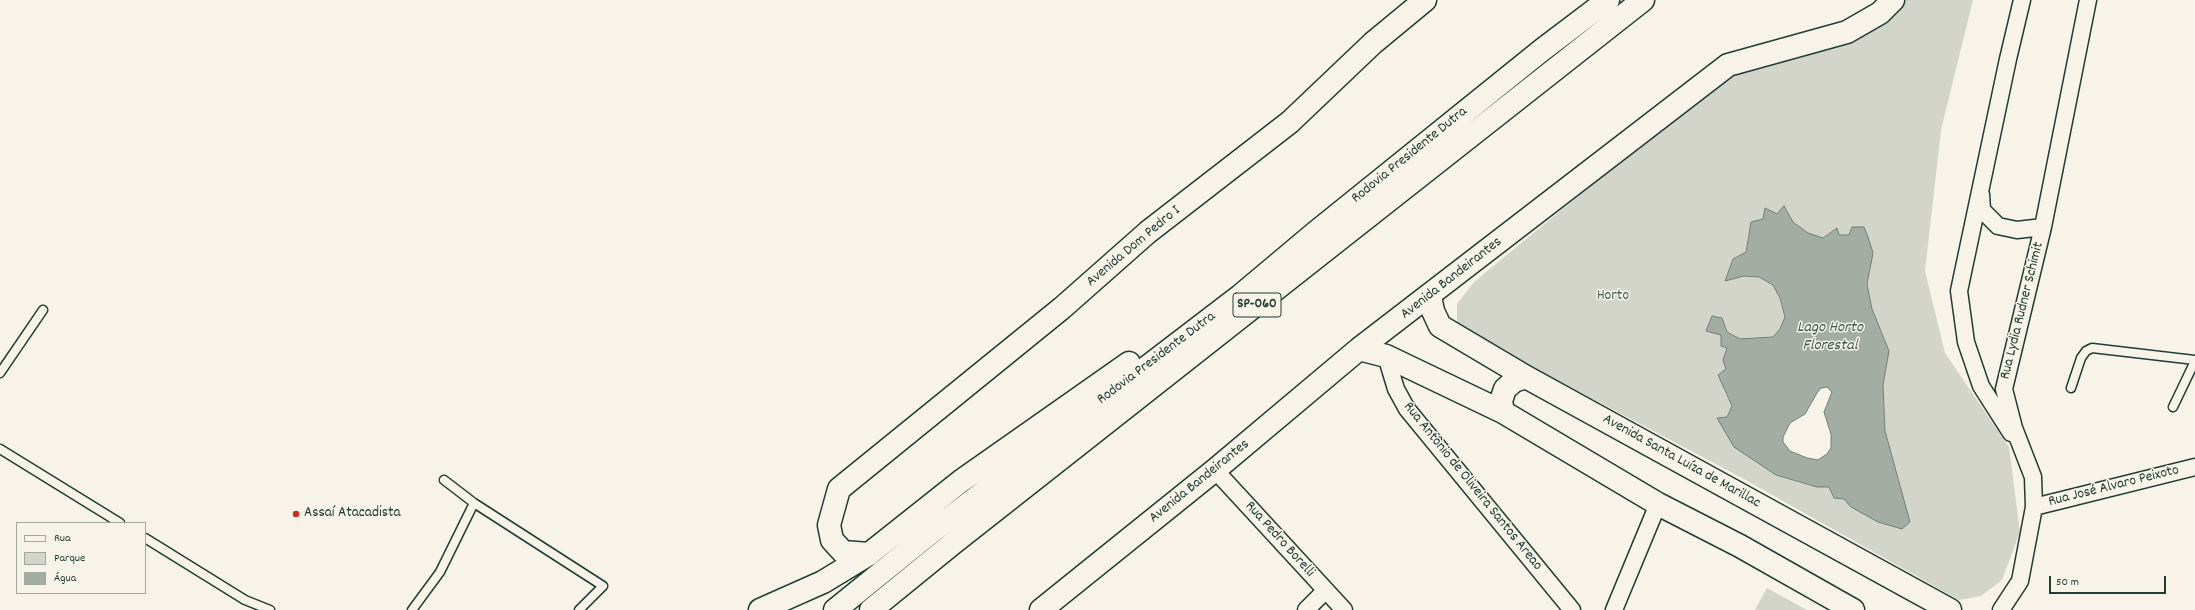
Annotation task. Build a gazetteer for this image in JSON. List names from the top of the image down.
{
  "streets": {
    "main road": [
      "Rodovia Presidente Dutra",
      "Avenida Dom Pedro I",
      "Avenida Bandeirantes",
      "SP-060",
      "Avenida Santa Luíza de Marillac"
    ],
    "street": [
      "Rua Lydia Rudner Schimit",
      "Rua Antônio de Oliveira Santos Areao",
      "Rua José Alvaro Peixoto",
      "Rua Pedro Borelli"
    ]
  },
  "crossings": [
    ["Avenida Bandeirantes", "Avenida Santa Luíza de Marillac"],
    ["Avenida Bandeirantes", "Rua Pedro Borelli"],
    ["Rua Lydia Rudner Schimit", "Rua José Alvaro Peixoto"]
  ],
  "water": ["Lago Horto Florestal"],
  "parks": ["Horto"],
  "places": ["Assaí Atacadista"],
  "legend": ["Rua", "Parque", "Água"],
  "scale_bar": "50 m"
}
